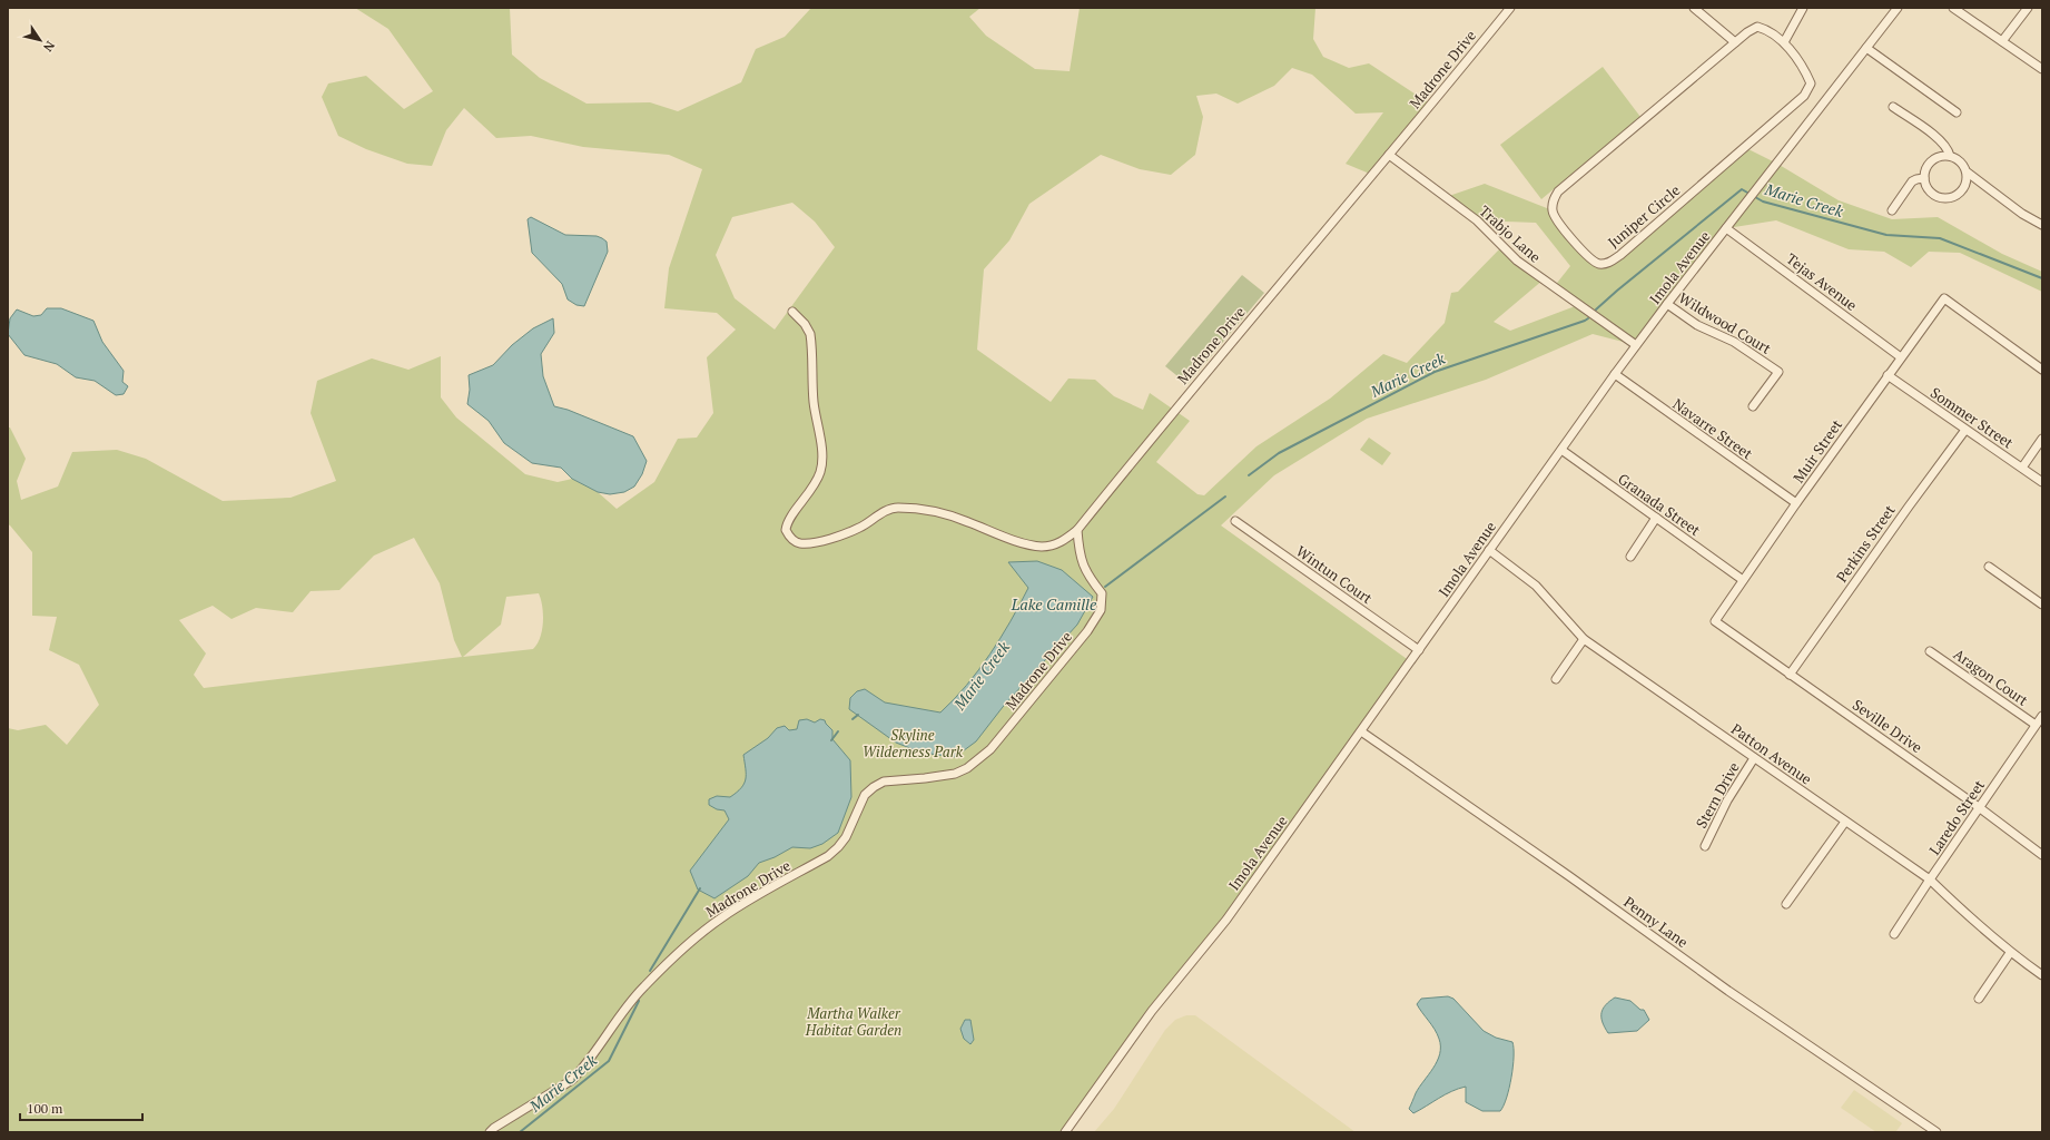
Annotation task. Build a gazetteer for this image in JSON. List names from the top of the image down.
{
  "streets": {
    "street": [
      "Madrone Drive",
      "Juniper Circle",
      "Trabjo Lane",
      "Imola Avenue",
      "Tejas Avenue",
      "Wildwood Court",
      "Sommer Street",
      "Navarre Street",
      "Muir Street",
      "Granada Street",
      "Perkins Street",
      "Wintun Court",
      "Aragon Court",
      "Seville Drive",
      "Patton Avenue",
      "Stern Drive",
      "Laredo Street",
      "Penny Lane"
    ]
  },
  "crossings": [
    ["Madrone Drive", "Trabjo Lane"],
    ["Trabjo Lane", "Imola Avenue"],
    ["Imola Avenue", "Tejas Avenue"],
    ["Imola Avenue", "Wildwood Court"],
    ["Imola Avenue", "Navarre Street"],
    ["Imola Avenue", "Granada Street"],
    ["Imola Avenue", "Wintun Court"],
    ["Imola Avenue", "Patton Avenue"],
    ["Imola Avenue", "Penny Lane"],
    ["Tejas Avenue", "Muir Street"],
    ["Sommer Street", "Muir Street"],
    ["Sommer Street", "Perkins Street"],
    ["Navarre Street", "Muir Street"],
    ["Muir Street", "Granada Street"],
    ["Muir Street", "Seville Drive"],
    ["Perkins Street", "Seville Drive"],
    ["Aragon Court", "Laredo Street"],
    ["Seville Drive", "Laredo Street"],
    ["Patton Avenue", "Stern Drive"],
    ["Patton Avenue", "Laredo Street"]
  ],
  "water": ["Marie Creek", "Lake Camille"],
  "parks": ["Skyline Wilderness Park", "Martha Walker Habitat Garden"],
  "scale_bar": "100 m",
  "north": "bottom right"
}
